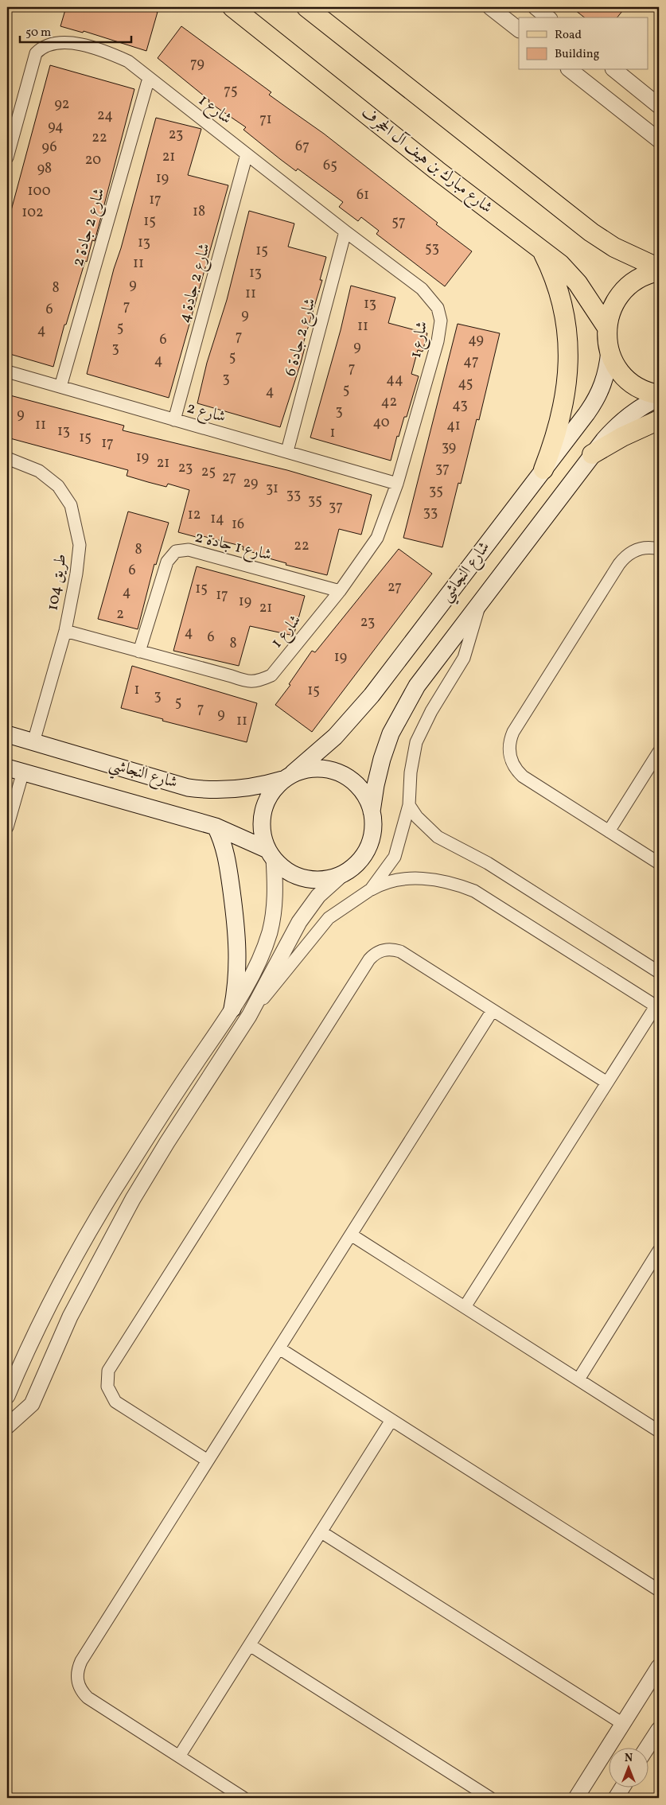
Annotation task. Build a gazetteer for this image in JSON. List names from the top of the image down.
{
  "streets": {
    "main road": ["شارع مبارك بن هيف آل الحجرف", "شارع النجاشي"],
    "street": [
      "شارع 1",
      "شارع 2 جادة 2",
      "شارع 2 جادة 4",
      "شارع 2 جادة 6",
      "شارع 2",
      "شارع 1 جادة 2",
      "طريق 104"
    ]
  },
  "crossings": [
    ["شارع 1", "شارع 2 جادة 2"],
    ["شارع 1", "شارع 2 جادة 4"],
    ["شارع 1", "شارع 2 جادة 6"],
    ["شارع 1", "شارع 2"],
    ["شارع 1", "شارع 1 جادة 2"],
    ["شارع 1", "طريق 104"],
    ["شارع 2 جادة 2", "شارع 2"],
    ["شارع 2 جادة 4", "شارع 2"],
    ["شارع 2 جادة 6", "شارع 2"],
    ["شارع النجاشي", "طريق 104"]
  ],
  "house_numbers": [
    "79",
    "75",
    "92",
    "24",
    "71",
    "94",
    "23",
    "22",
    "67",
    "96",
    "21",
    "20",
    "65",
    "98",
    "19",
    "100",
    "61",
    "17",
    "18",
    "102",
    "15",
    "57",
    "13",
    "53",
    "15",
    "11",
    "13",
    "9",
    "8",
    "11",
    "13",
    "7",
    "6",
    "9",
    "11",
    "5",
    "4",
    "7",
    "6",
    "49",
    "9",
    "3",
    "5",
    "4",
    "47",
    "7",
    "3",
    "44",
    "45",
    "5",
    "4",
    "42",
    "43",
    "3",
    "9",
    "40",
    "11",
    "41",
    "13",
    "1",
    "15",
    "17",
    "39",
    "19",
    "21",
    "23",
    "37",
    "25",
    "27",
    "29",
    "31",
    "35",
    "33",
    "35",
    "37",
    "33",
    "12",
    "14",
    "16",
    "22",
    "8",
    "6",
    "27",
    "15",
    "4",
    "17",
    "19",
    "21",
    "2",
    "23",
    "4",
    "6",
    "8",
    "19",
    "1",
    "15",
    "3",
    "5",
    "7",
    "9",
    "11"
  ],
  "legend": ["Road", "Building"],
  "scale_bar": "50 m",
  "north": "top"
}
